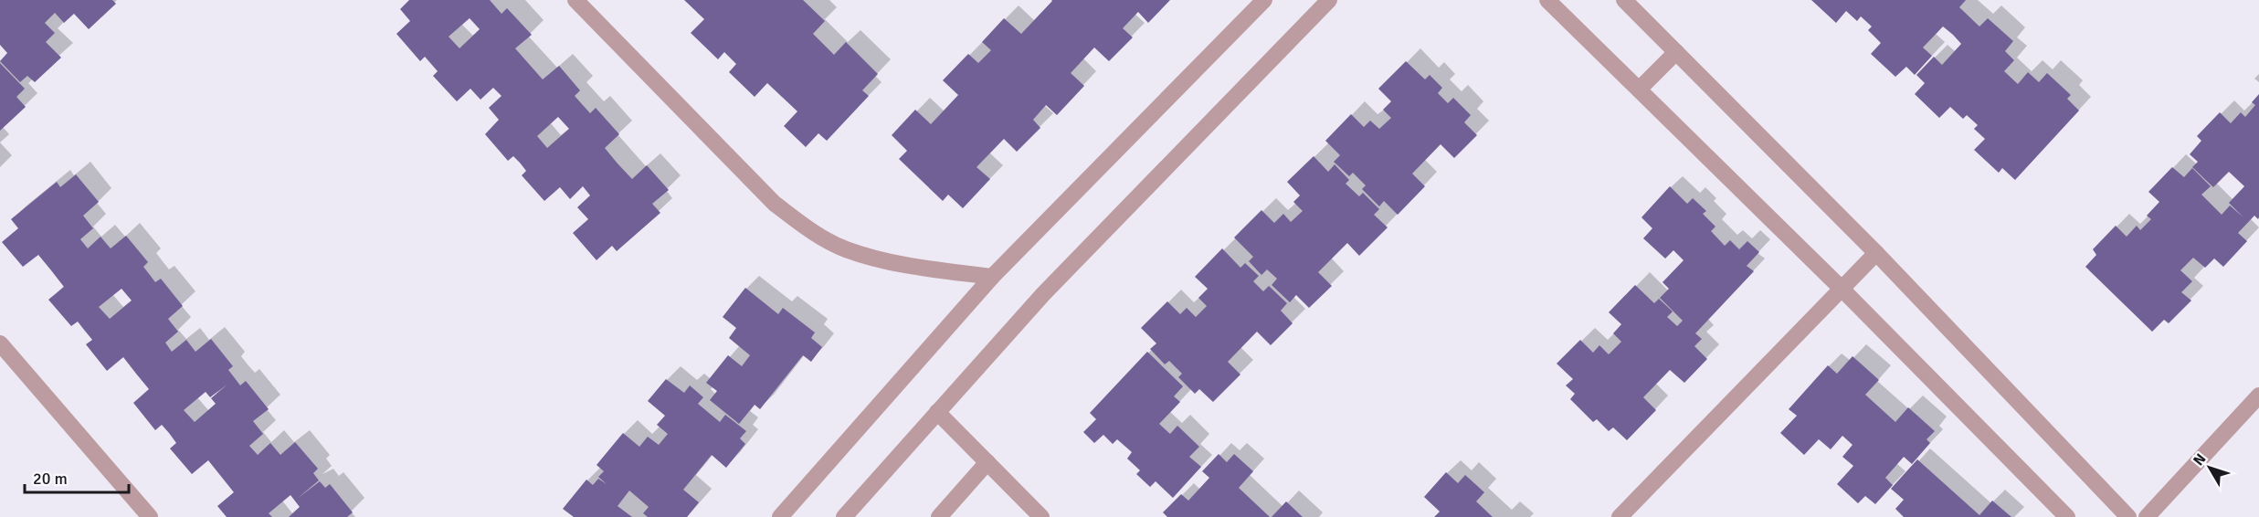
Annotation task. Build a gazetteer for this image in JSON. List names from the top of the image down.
{
  "scale_bar": "20 m",
  "north": "top left"
}
